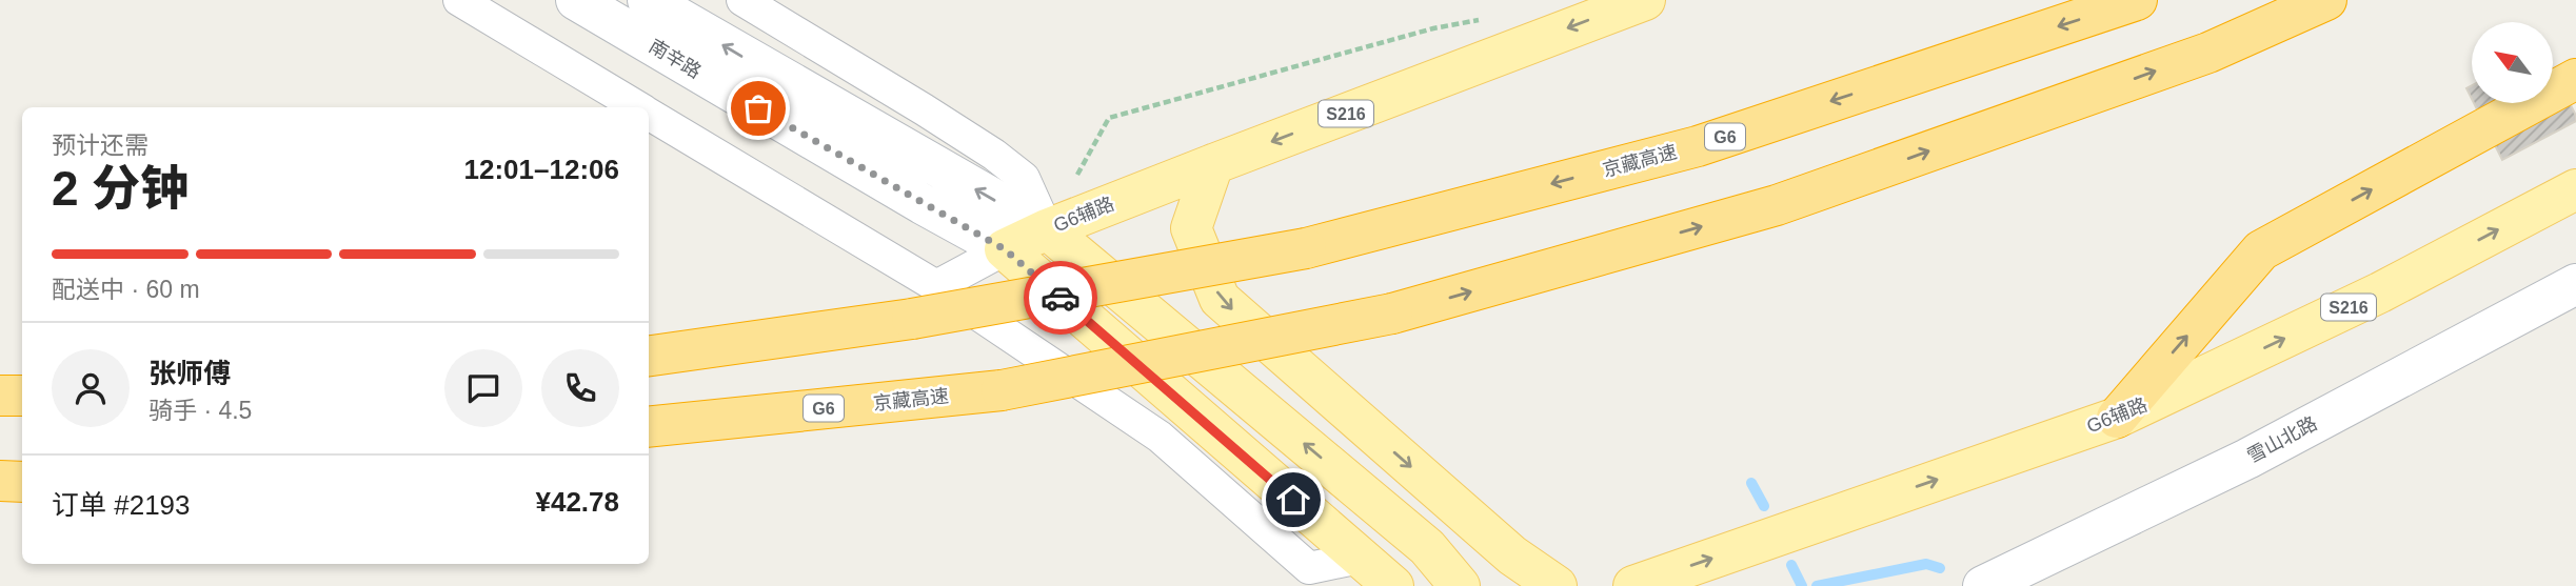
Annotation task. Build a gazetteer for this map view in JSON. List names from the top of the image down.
{
  "streets": {
    "highway": ["G6", "京藏高速"],
    "main road": [
      "南辛路",
      "S216",
      "G6辅路",
      "雪山北路"
    ]
  },
  "crossings": [
    ["南辛路", "G6辅路"]
  ],
  "north": "top left",
  "page": {
    "heading": ["2 分钟", "预计还需", "12:01–12:06"],
    "panel": [
      "张师傅",
      "骑手 · 4.5",
      "订单 #2193",
      "¥42.78"
    ],
    "bar": "配送中 · 60 m"
  }
}
